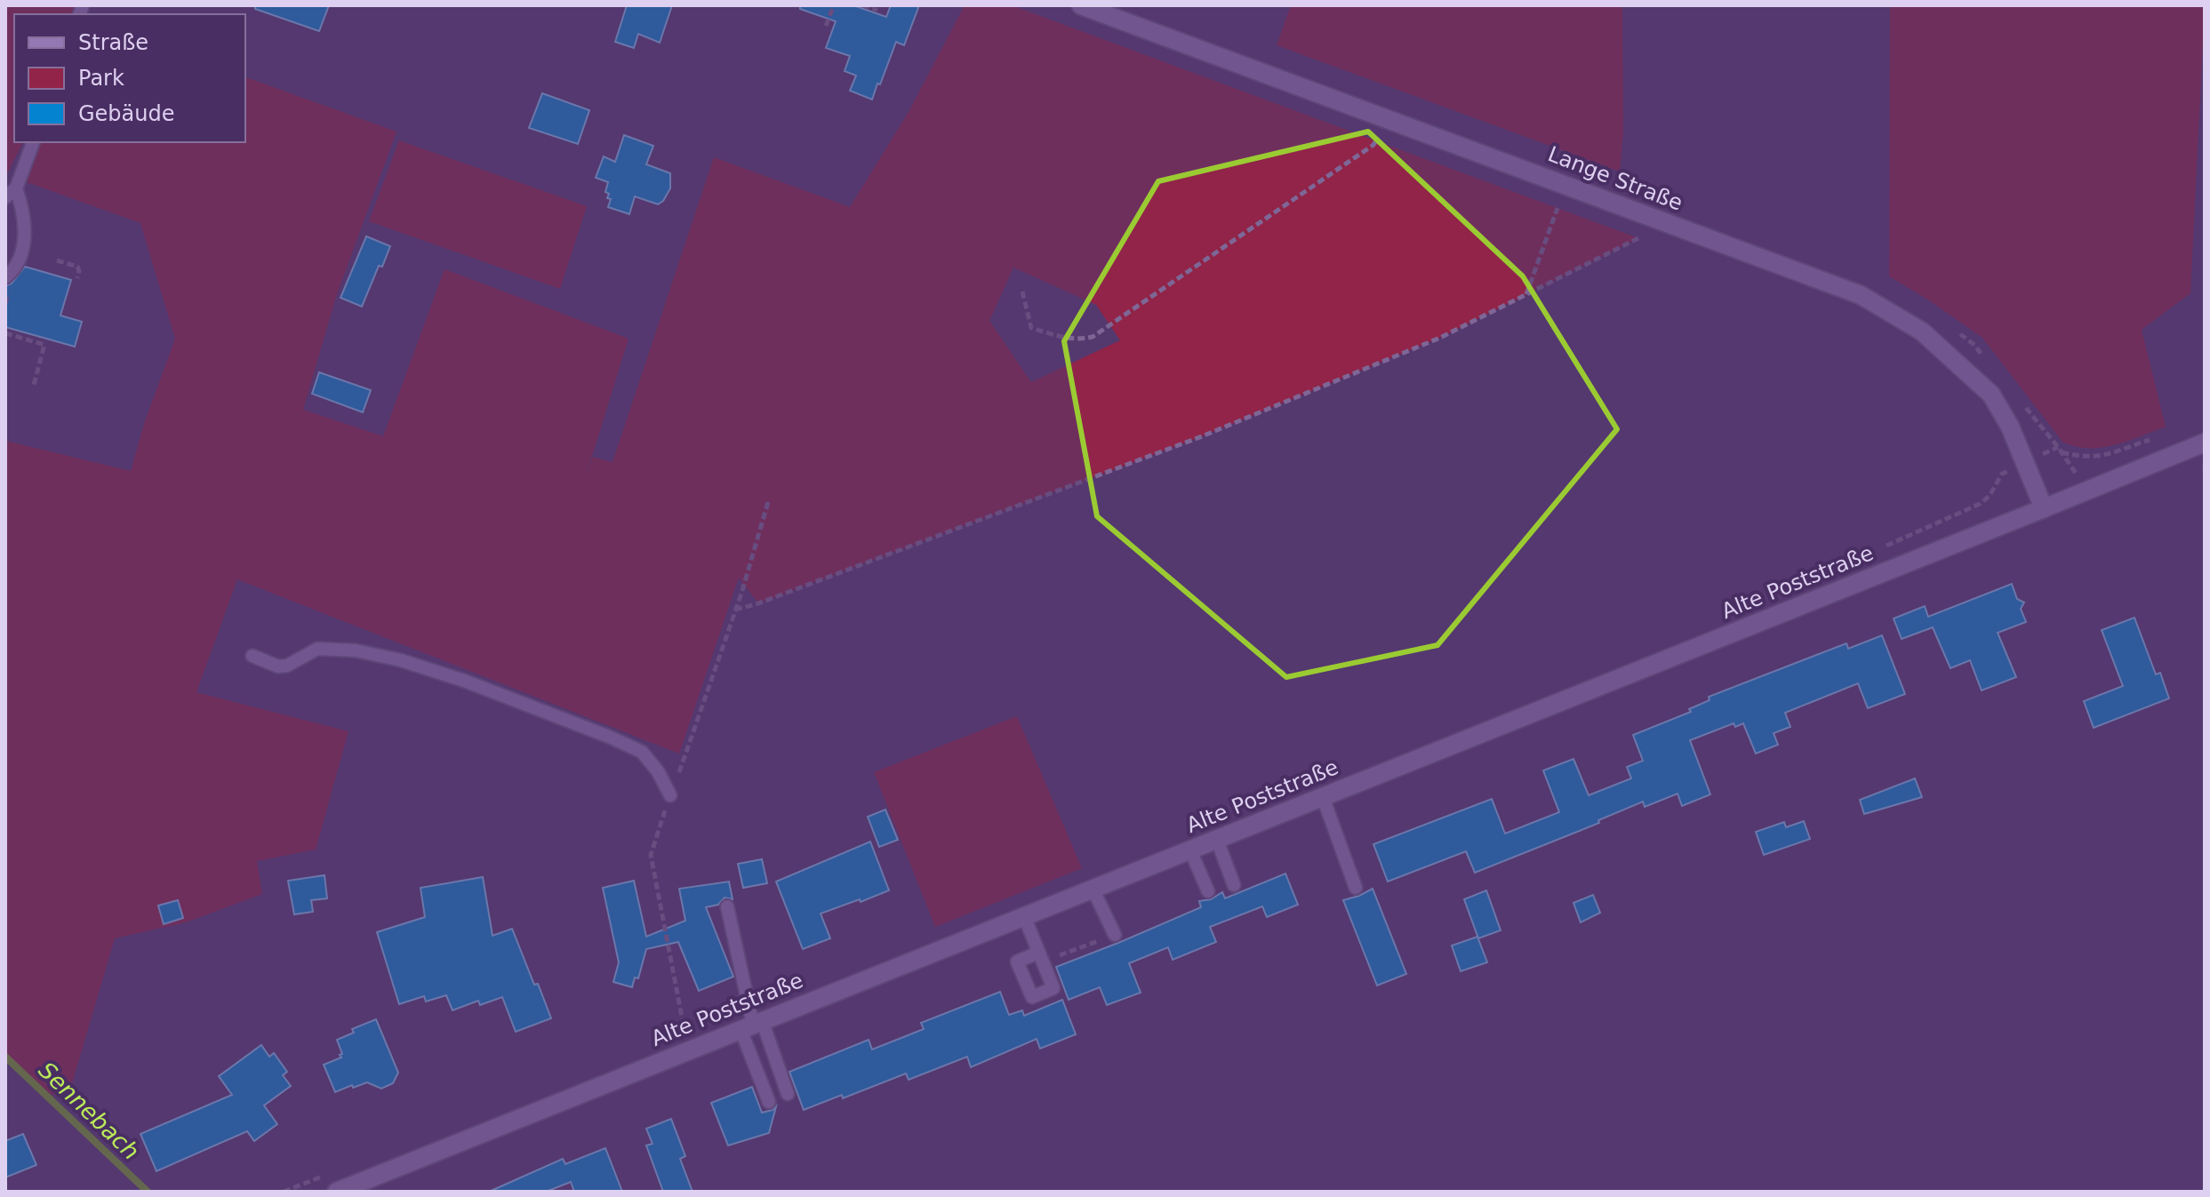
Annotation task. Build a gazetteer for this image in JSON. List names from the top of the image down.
{
  "streets": {
    "street": ["Lange Straße", "Alte Poststraße"]
  },
  "crossings": [
    ["Lange Straße", "Alte Poststraße"]
  ],
  "water": ["Sennebach"],
  "legend": ["Straße", "Park", "Gebäude"]
}
